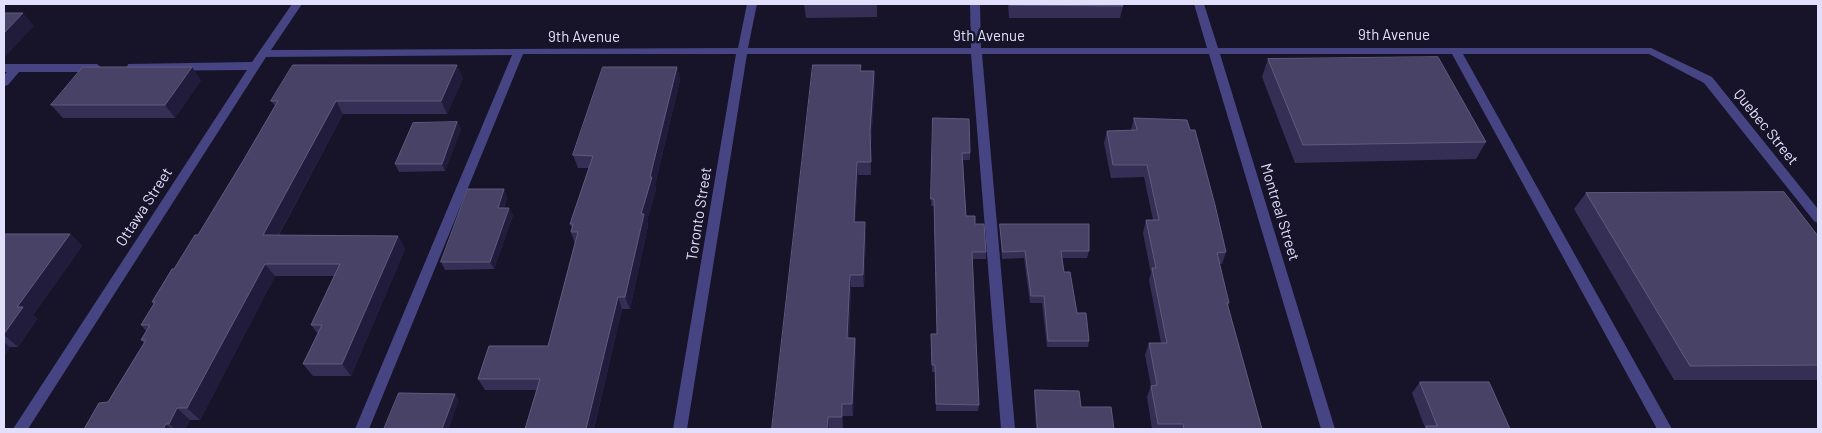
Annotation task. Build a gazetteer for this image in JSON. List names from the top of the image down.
{
  "streets": {
    "street": [
      "9th Avenue",
      "Quebec Street",
      "Ottawa Street",
      "Montreal Street",
      "Toronto Street"
    ]
  },
  "crossings": [
    ["9th Avenue", "Quebec Street"],
    ["9th Avenue", "Ottawa Street"],
    ["9th Avenue", "Montreal Street"],
    ["9th Avenue", "Toronto Street"]
  ]
}
